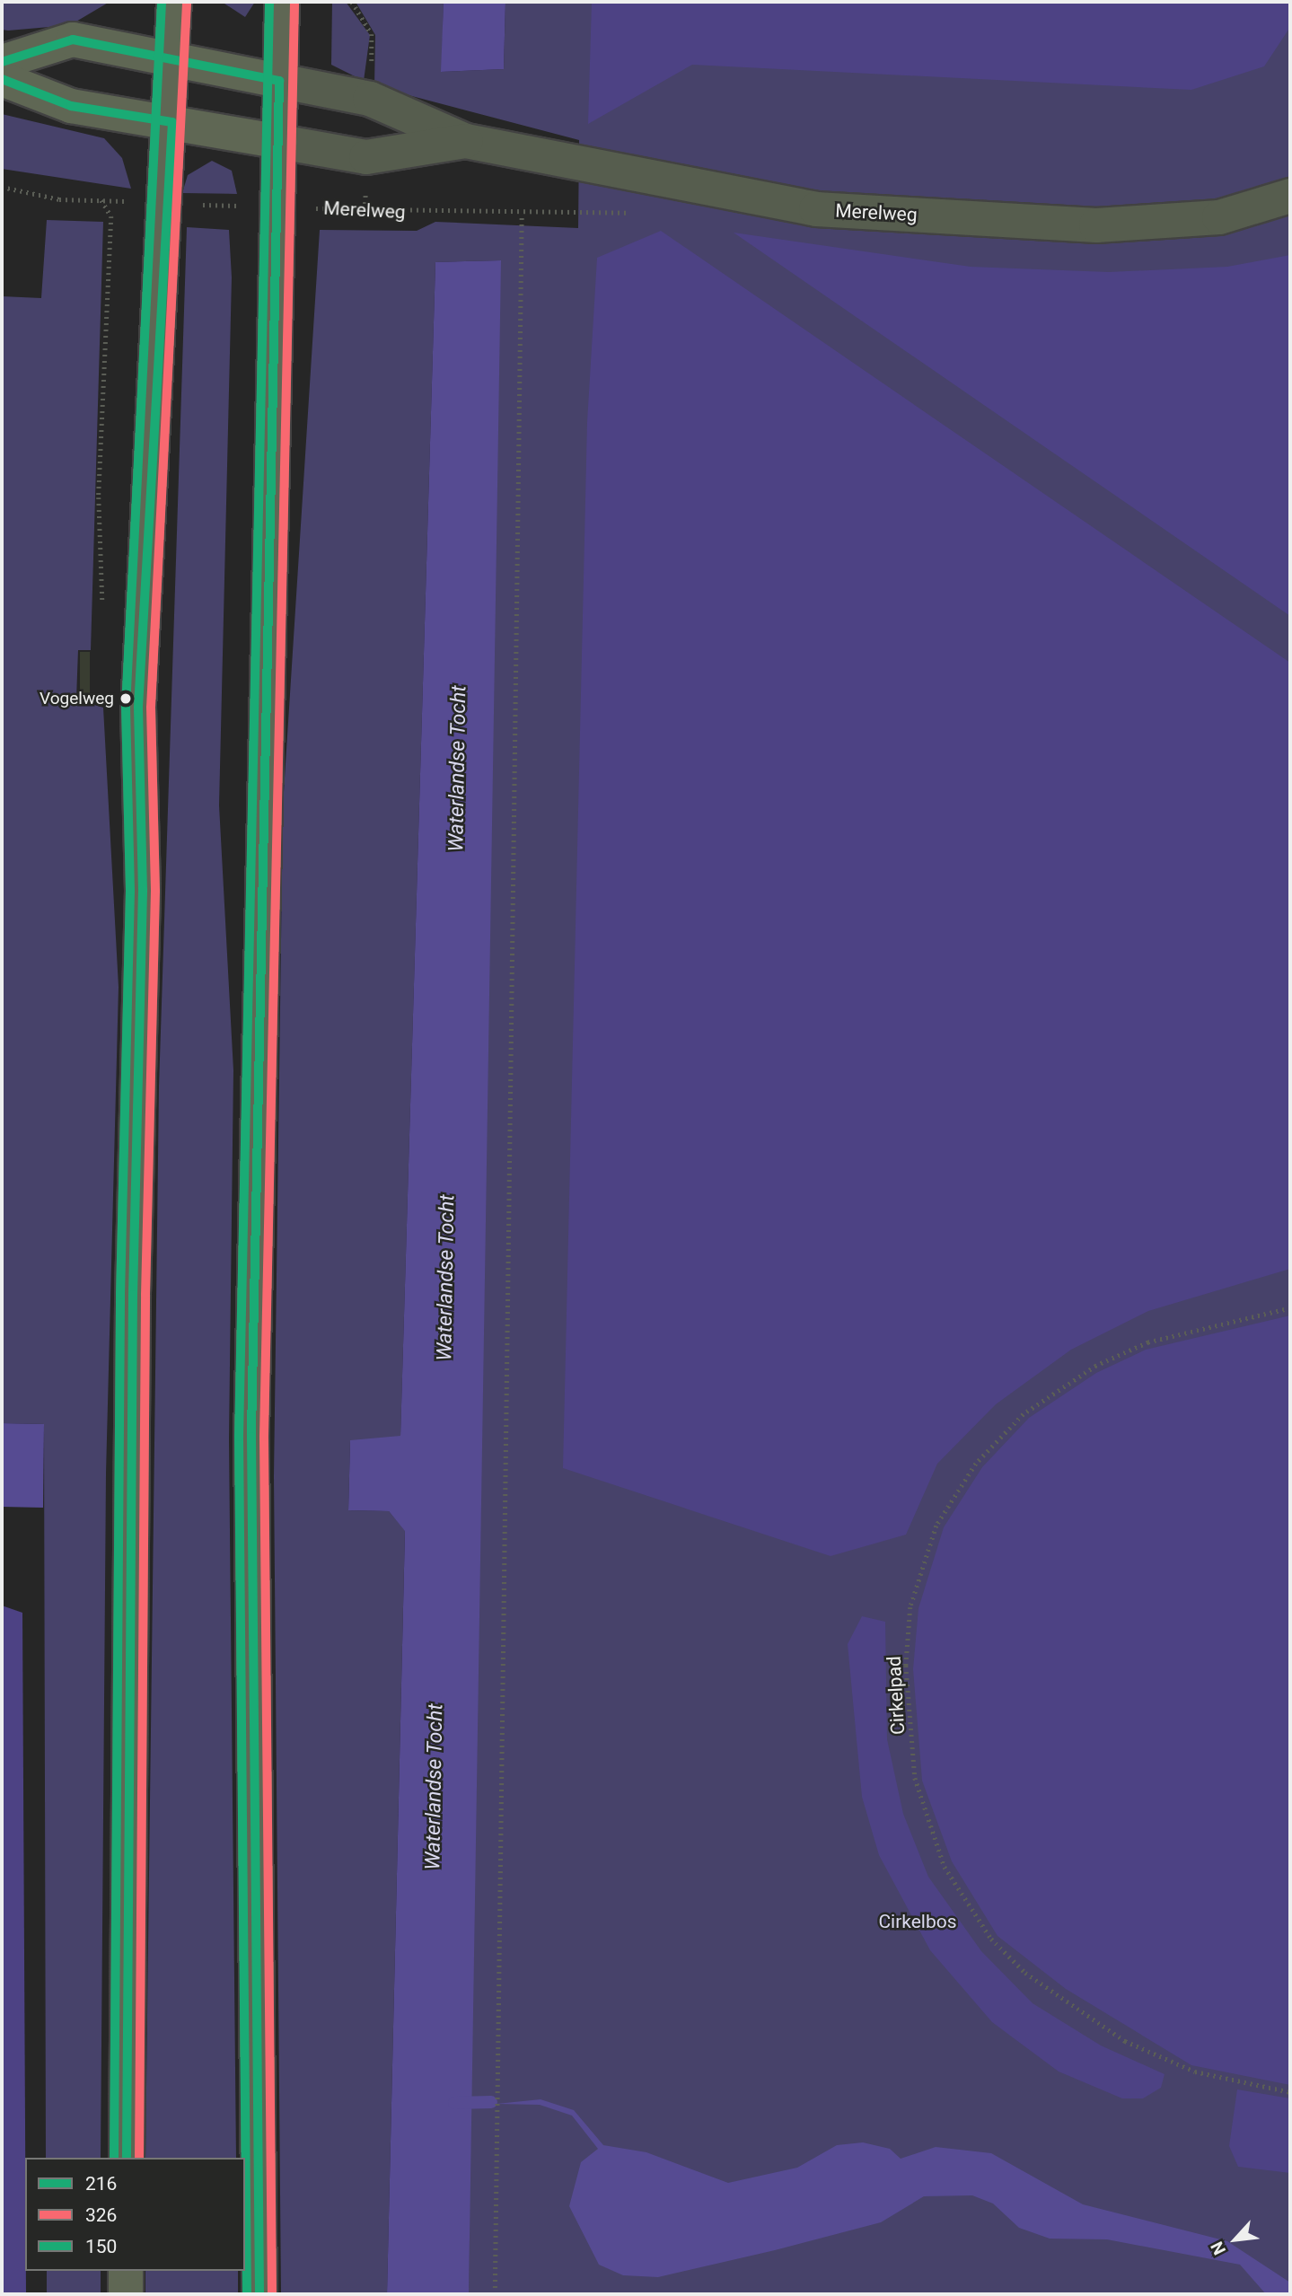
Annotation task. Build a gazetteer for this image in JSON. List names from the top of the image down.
{
  "streets": {
    "street": ["Merelweg"],
    "path": ["Cirkelpad"]
  },
  "water": ["Waterlandse Tocht"],
  "parks": ["Cirkelbos"],
  "places": ["Vogelweg"],
  "lines": ["transit line 326", "transit line 150", "transit line 216"],
  "legend": ["216", "326", "150"],
  "north": "bottom left"
}
